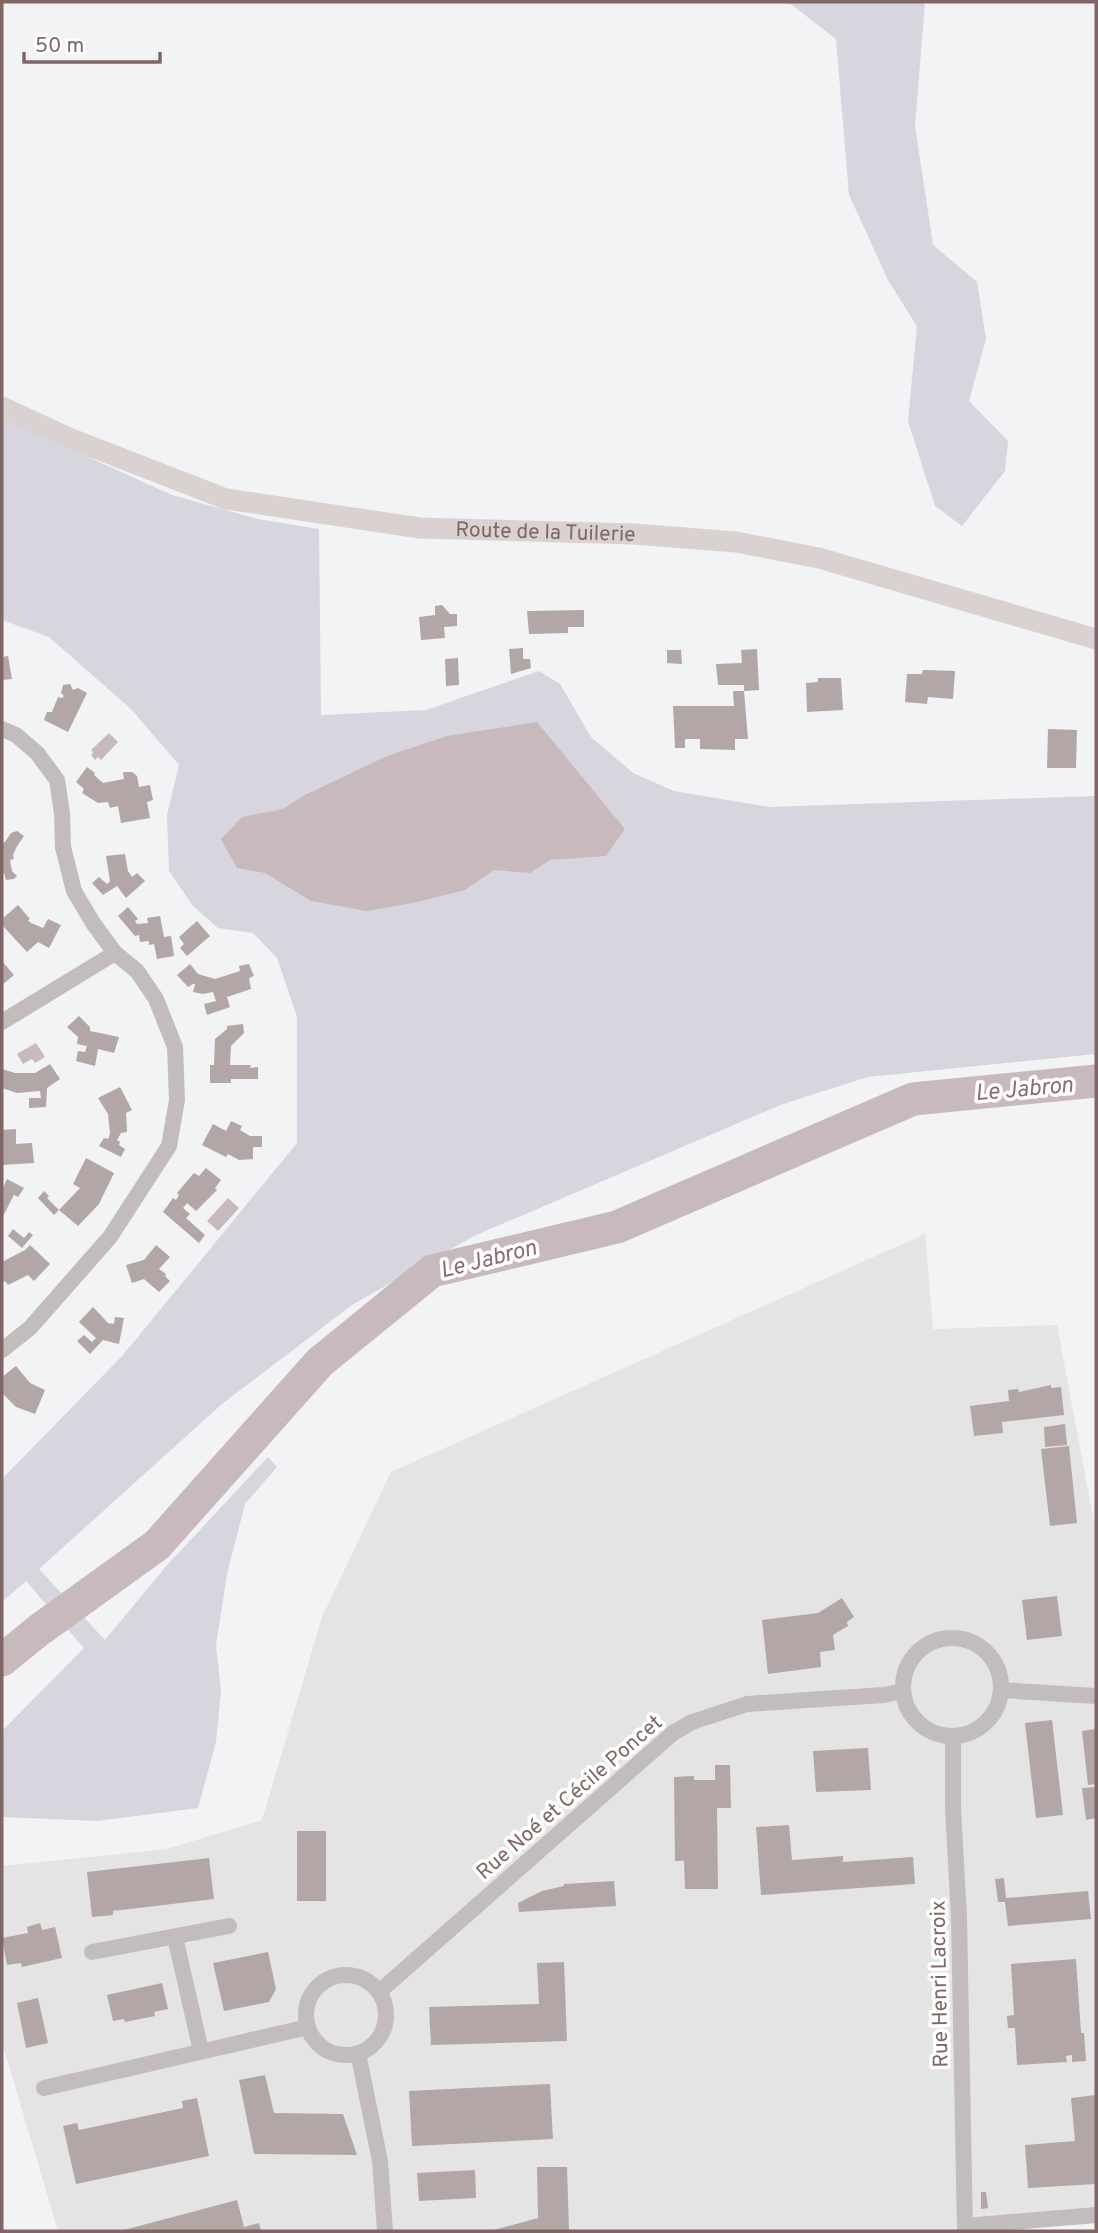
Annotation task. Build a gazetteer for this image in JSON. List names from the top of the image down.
{
  "streets": {
    "main road": ["Route de la Tuilerie"],
    "street": ["Rue Noé et Cécile Poncet", "Rue Henri Lacroix"]
  },
  "crossings": [
    ["Rue Noé et Cécile Poncet", "Rue Henri Lacroix"]
  ],
  "water": ["Le Jabron"],
  "scale_bar": "50 m"
}
